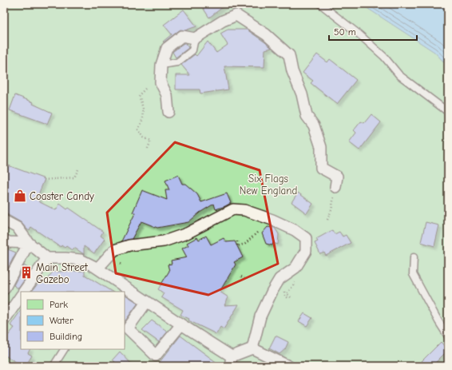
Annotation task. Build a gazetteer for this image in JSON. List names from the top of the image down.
{
  "parks": ["Six Flags New England"],
  "places": {
    "shop": ["Coaster Candy"],
    "building": ["Main Street Gazebo"]
  },
  "legend": ["Park", "Water", "Building"],
  "scale_bar": "50 m"
}
